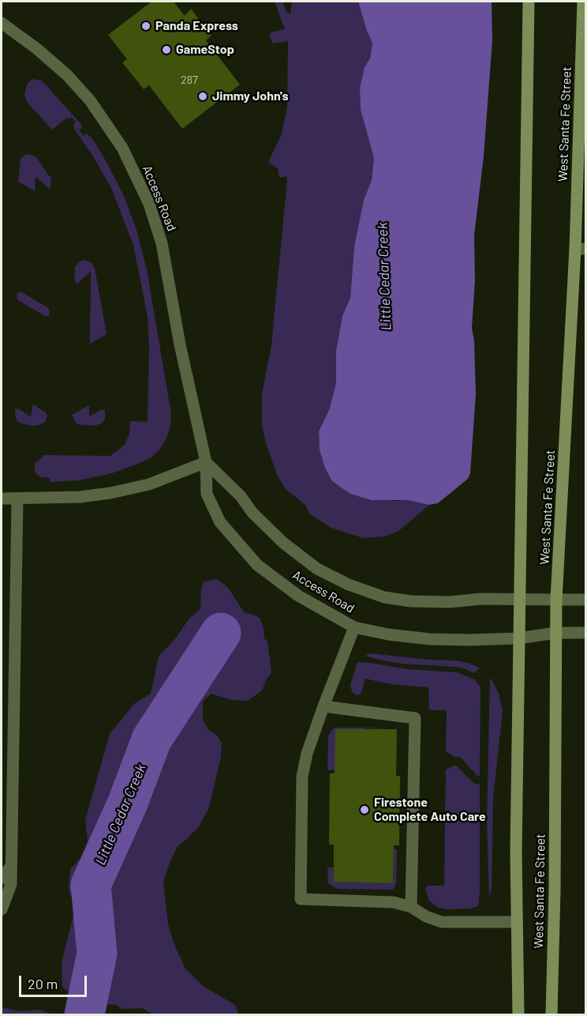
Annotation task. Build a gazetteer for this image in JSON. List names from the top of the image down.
{
  "streets": {
    "street": ["West Santa Fe Street", "Access Road"]
  },
  "crossings": [
    ["West Santa Fe Street", "Access Road"]
  ],
  "water": ["Little Cedar Creek"],
  "places": [
    "Panda Express",
    "GameStop",
    "Jimmy John's",
    "Firestone Complete Auto Care"
  ],
  "house_numbers": ["287"],
  "scale_bar": "20 m"
}
